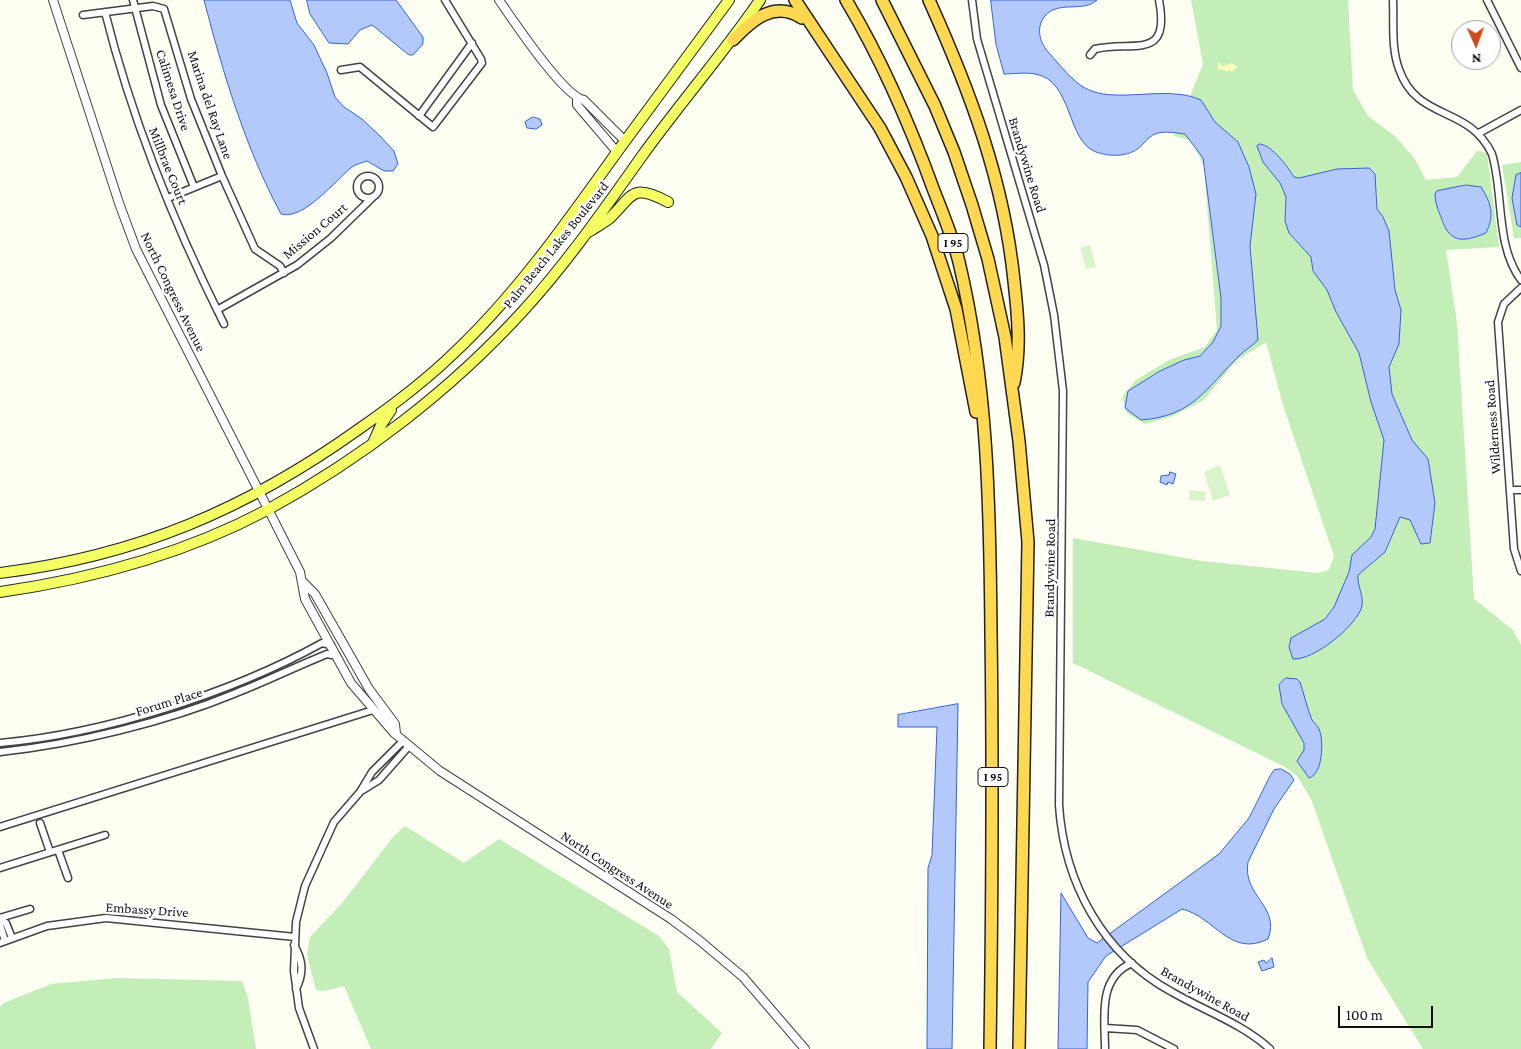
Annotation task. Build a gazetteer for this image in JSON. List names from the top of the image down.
{
  "streets": {
    "highway": ["I 95"],
    "main road": ["Palm Beach Lakes Boulevard"],
    "street": [
      "Calimesa Drive",
      "Marina del Ray Lane",
      "Brandywine Road",
      "Millbrae Court",
      "Mission Court",
      "North Congress Avenue",
      "Wilderness Road",
      "Forum Place",
      "Embassy Drive"
    ]
  },
  "crossings": [
    ["Calimesa Drive", "Marina del Ray Lane"],
    ["Marina del Ray Lane", "Millbrae Court"],
    ["Marina del Ray Lane", "Mission Court"],
    ["Millbrae Court", "Mission Court"],
    ["Palm Beach Lakes Boulevard", "North Congress Avenue"],
    ["North Congress Avenue", "Forum Place"]
  ],
  "scale_bar": "100 m",
  "north": "bottom"
}
